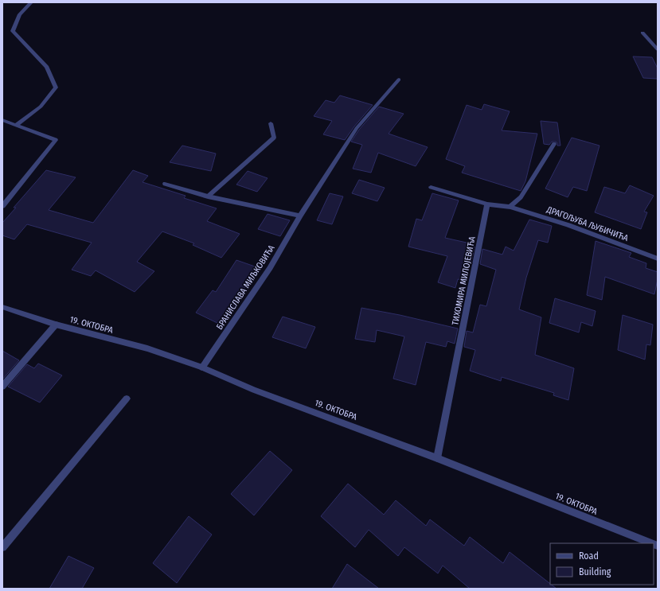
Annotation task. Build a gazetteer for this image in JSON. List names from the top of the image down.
{
  "streets": {
    "street": [
      "ДРАГОЉУБА ЉУБИЧИЋА",
      "ТИХОМИРА МИЛОЈЕВИЋА",
      "БРАНИСЛАВА МИЉКОВИЋА",
      "19. ОКТОБРА"
    ]
  },
  "crossings": [
    ["ТИХОМИРА МИЛОЈЕВИЋА", "19. ОКТОБРА"],
    ["БРАНИСЛАВА МИЉКОВИЋА", "19. ОКТОБРА"]
  ],
  "legend": ["Road", "Building"]
}
